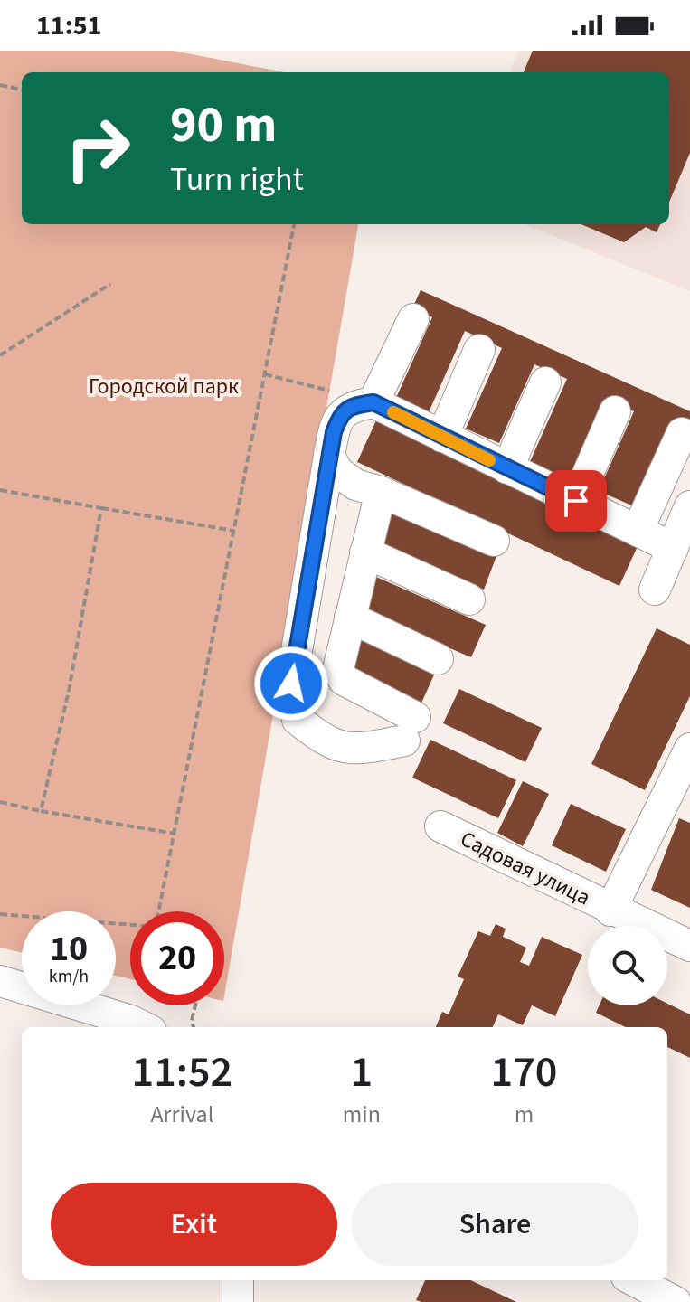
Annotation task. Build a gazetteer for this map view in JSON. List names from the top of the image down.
{
  "streets": {
    "street": ["Садовая улица"]
  },
  "parks": ["Городской парк"],
  "page": {
    "status": "11:51",
    "turn": ["90 m", "Turn right"],
    "speed": "10 km/h",
    "limit": "20",
    "eta": [
      "11:52",
      "Arrival",
      "1",
      "min",
      "170",
      "m"
    ],
    "buttons": ["Exit", "Share"]
  }
}
